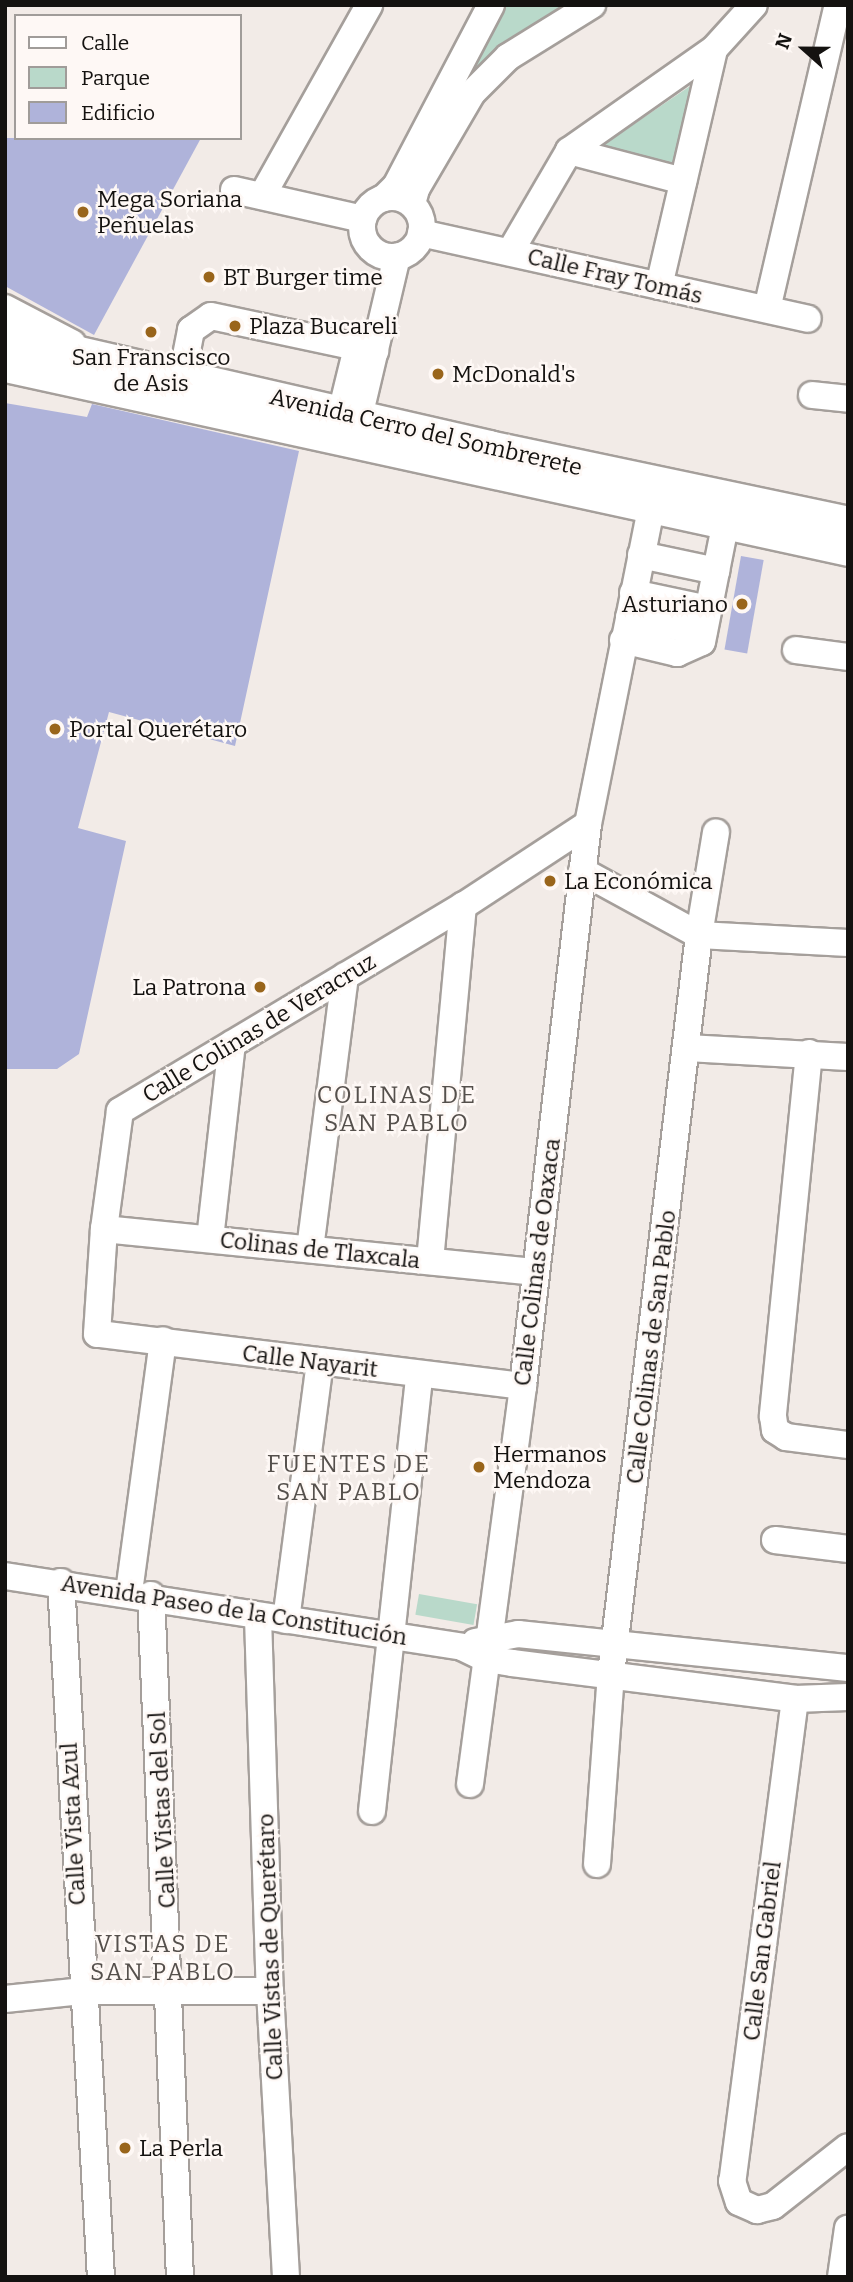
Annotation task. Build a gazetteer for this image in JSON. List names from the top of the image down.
{
  "streets": {
    "main road": ["Avenida Cerro del Sombrerete"],
    "street": [
      "Calle Fray Tomás",
      "Calle Colinas de Veracruz",
      "Colinas de Tlaxcala",
      "Calle Colinas de Oaxaca",
      "Calle Colinas de San Pablo",
      "Calle Nayarit",
      "Avenida Paseo de la Constitución",
      "Calle Vistas del Sol",
      "Calle Vista Azul",
      "Calle Vistas de Querétaro",
      "Calle San Gabriel"
    ]
  },
  "crossings": [
    ["Avenida Cerro del Sombrerete", "Calle Colinas de Oaxaca"],
    ["Calle Colinas de Veracruz", "Colinas de Tlaxcala"],
    ["Calle Colinas de Veracruz", "Calle Colinas de Oaxaca"],
    ["Calle Colinas de Veracruz", "Calle Nayarit"],
    ["Colinas de Tlaxcala", "Calle Colinas de Oaxaca"],
    ["Calle Colinas de Oaxaca", "Calle Nayarit"],
    ["Calle Colinas de Oaxaca", "Avenida Paseo de la Constitución"],
    ["Calle Colinas de San Pablo", "Avenida Paseo de la Constitución"],
    ["Calle Nayarit", "Calle Vistas del Sol"],
    ["Avenida Paseo de la Constitución", "Calle Vistas del Sol"],
    ["Avenida Paseo de la Constitución", "Calle Vista Azul"],
    ["Avenida Paseo de la Constitución", "Calle Vistas de Querétaro"]
  ],
  "districts": ["COLINAS DE SAN PABLO", "FUENTES DE SAN PABLO", "VISTAS DE SAN PABLO"],
  "places": [
    "Mega Soriana Peñuelas",
    "BT Burger time",
    "Plaza Bucareli",
    "San Franscisco de Asis",
    "McDonald's",
    "Asturiano",
    "Portal Querétaro",
    "La Económica",
    "La Patrona",
    "Hermanos Mendoza",
    "La Perla"
  ],
  "legend": ["Calle", "Parque", "Edificio"],
  "north": "left"
}
